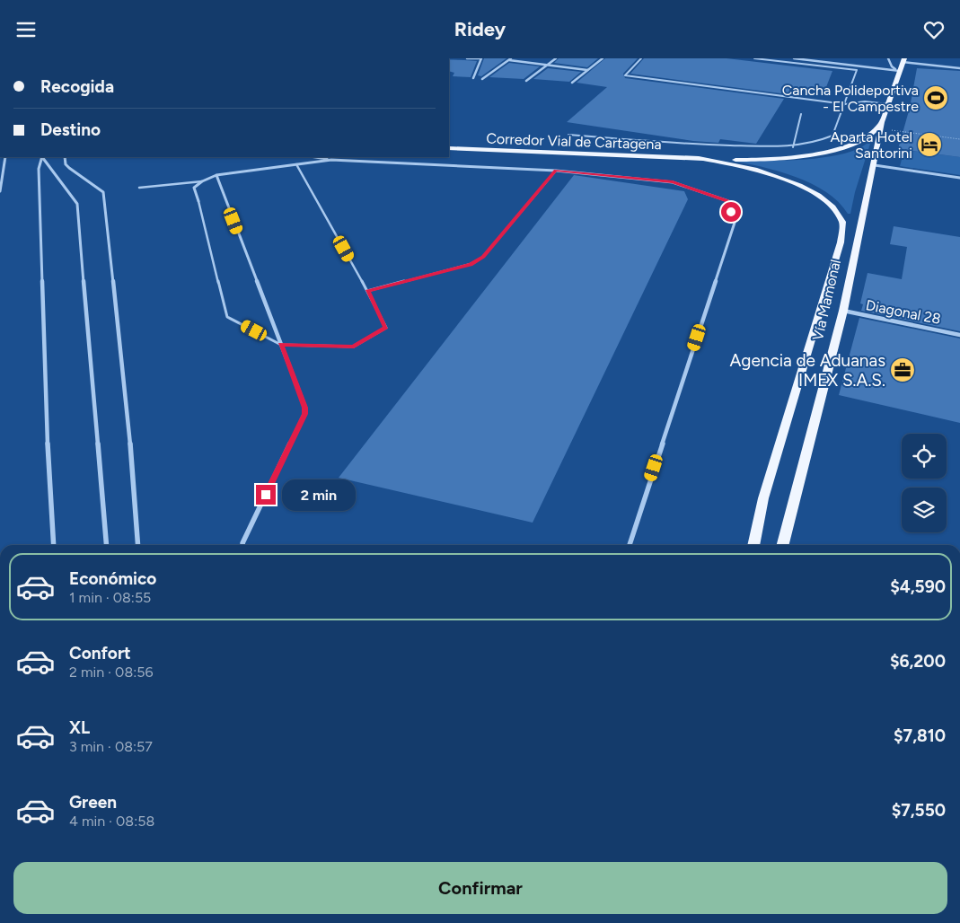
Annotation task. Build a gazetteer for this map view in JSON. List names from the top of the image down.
{
  "streets": {
    "main road": ["Corredor Vial de Cartagena", "Vía Mamonal"],
    "street": ["Diagonal 28"]
  },
  "crossings": [
    ["Corredor Vial de Cartagena", "Vía Mamonal"],
    ["Vía Mamonal", "Diagonal 28"]
  ],
  "places": {
    "sports": ["Cancha Polideportiva - El Campestre"],
    "hotel": ["Aparta Hotel Santorini"],
    "office": ["Agencia de Aduanas IMEX S.A.S."]
  },
  "page": {
    "header": "Ridey",
    "banner": ["Recogida", "Destino"],
    "bubble": "2 min",
    "list": [
      {
        "name": "Económico",
        "note": "1 min · 08:55",
        "value": "$4,590"
      },
      {
        "name": "Confort",
        "note": "2 min · 08:56",
        "value": "$6,200"
      },
      {
        "name": "XL",
        "note": "3 min · 08:57",
        "value": "$7,810"
      },
      {
        "name": "Green",
        "note": "4 min · 08:58",
        "value": "$7,550"
      }
    ],
    "buttons": "Confirmar"
  }
}
